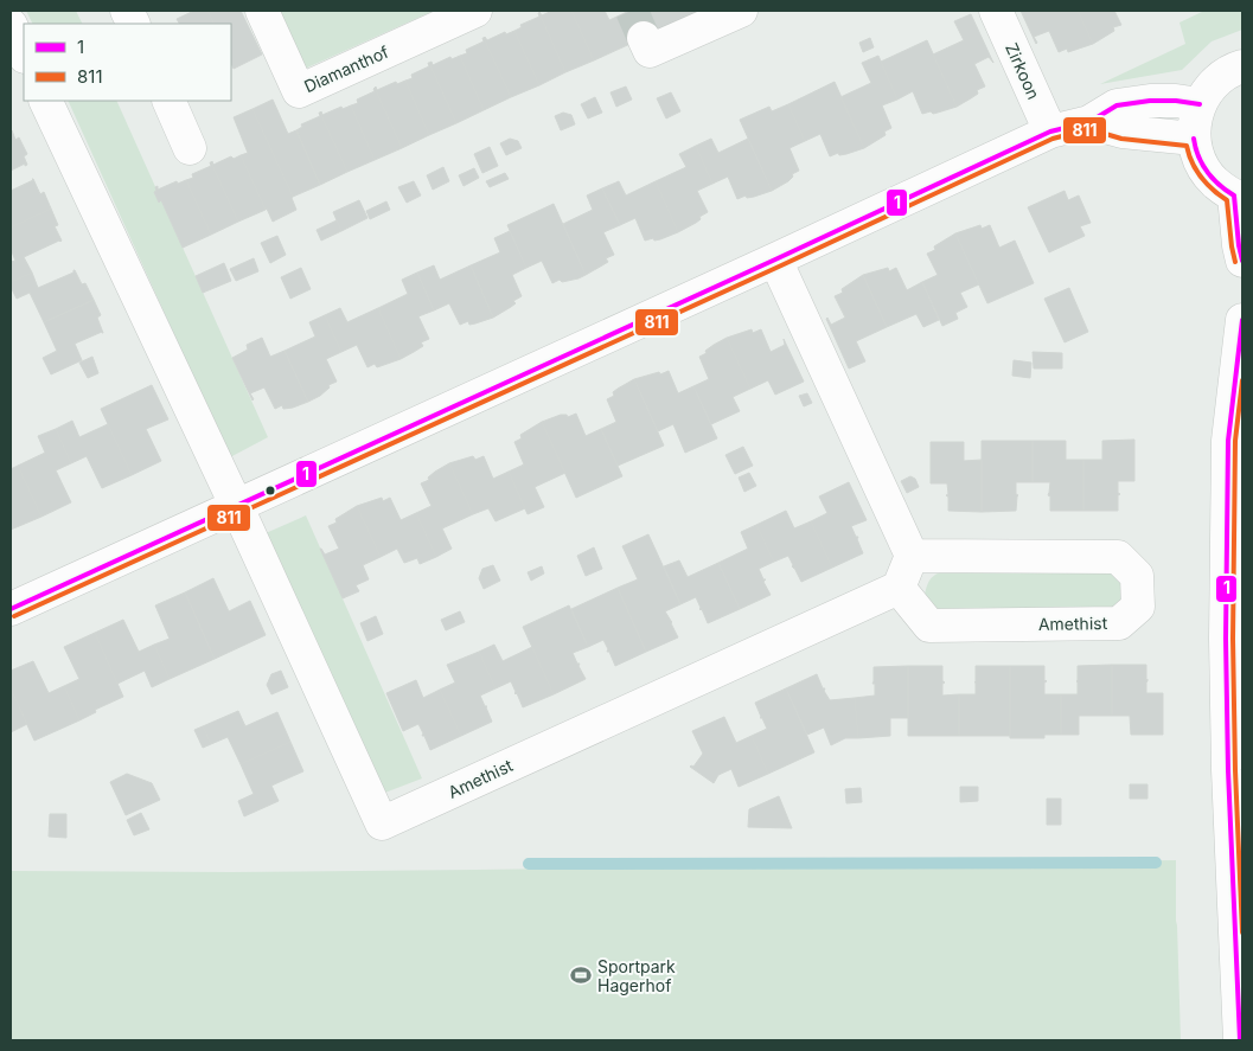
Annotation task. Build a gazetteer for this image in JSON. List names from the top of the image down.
{
  "streets": {
    "street": ["Diamanthof", "Zirkoon", "Amethist"]
  },
  "places": {
    "sports": ["Sportpark Hagerhof"]
  },
  "lines": ["transit line 1", "transit line 811"],
  "legend": ["1", "811"]
}
